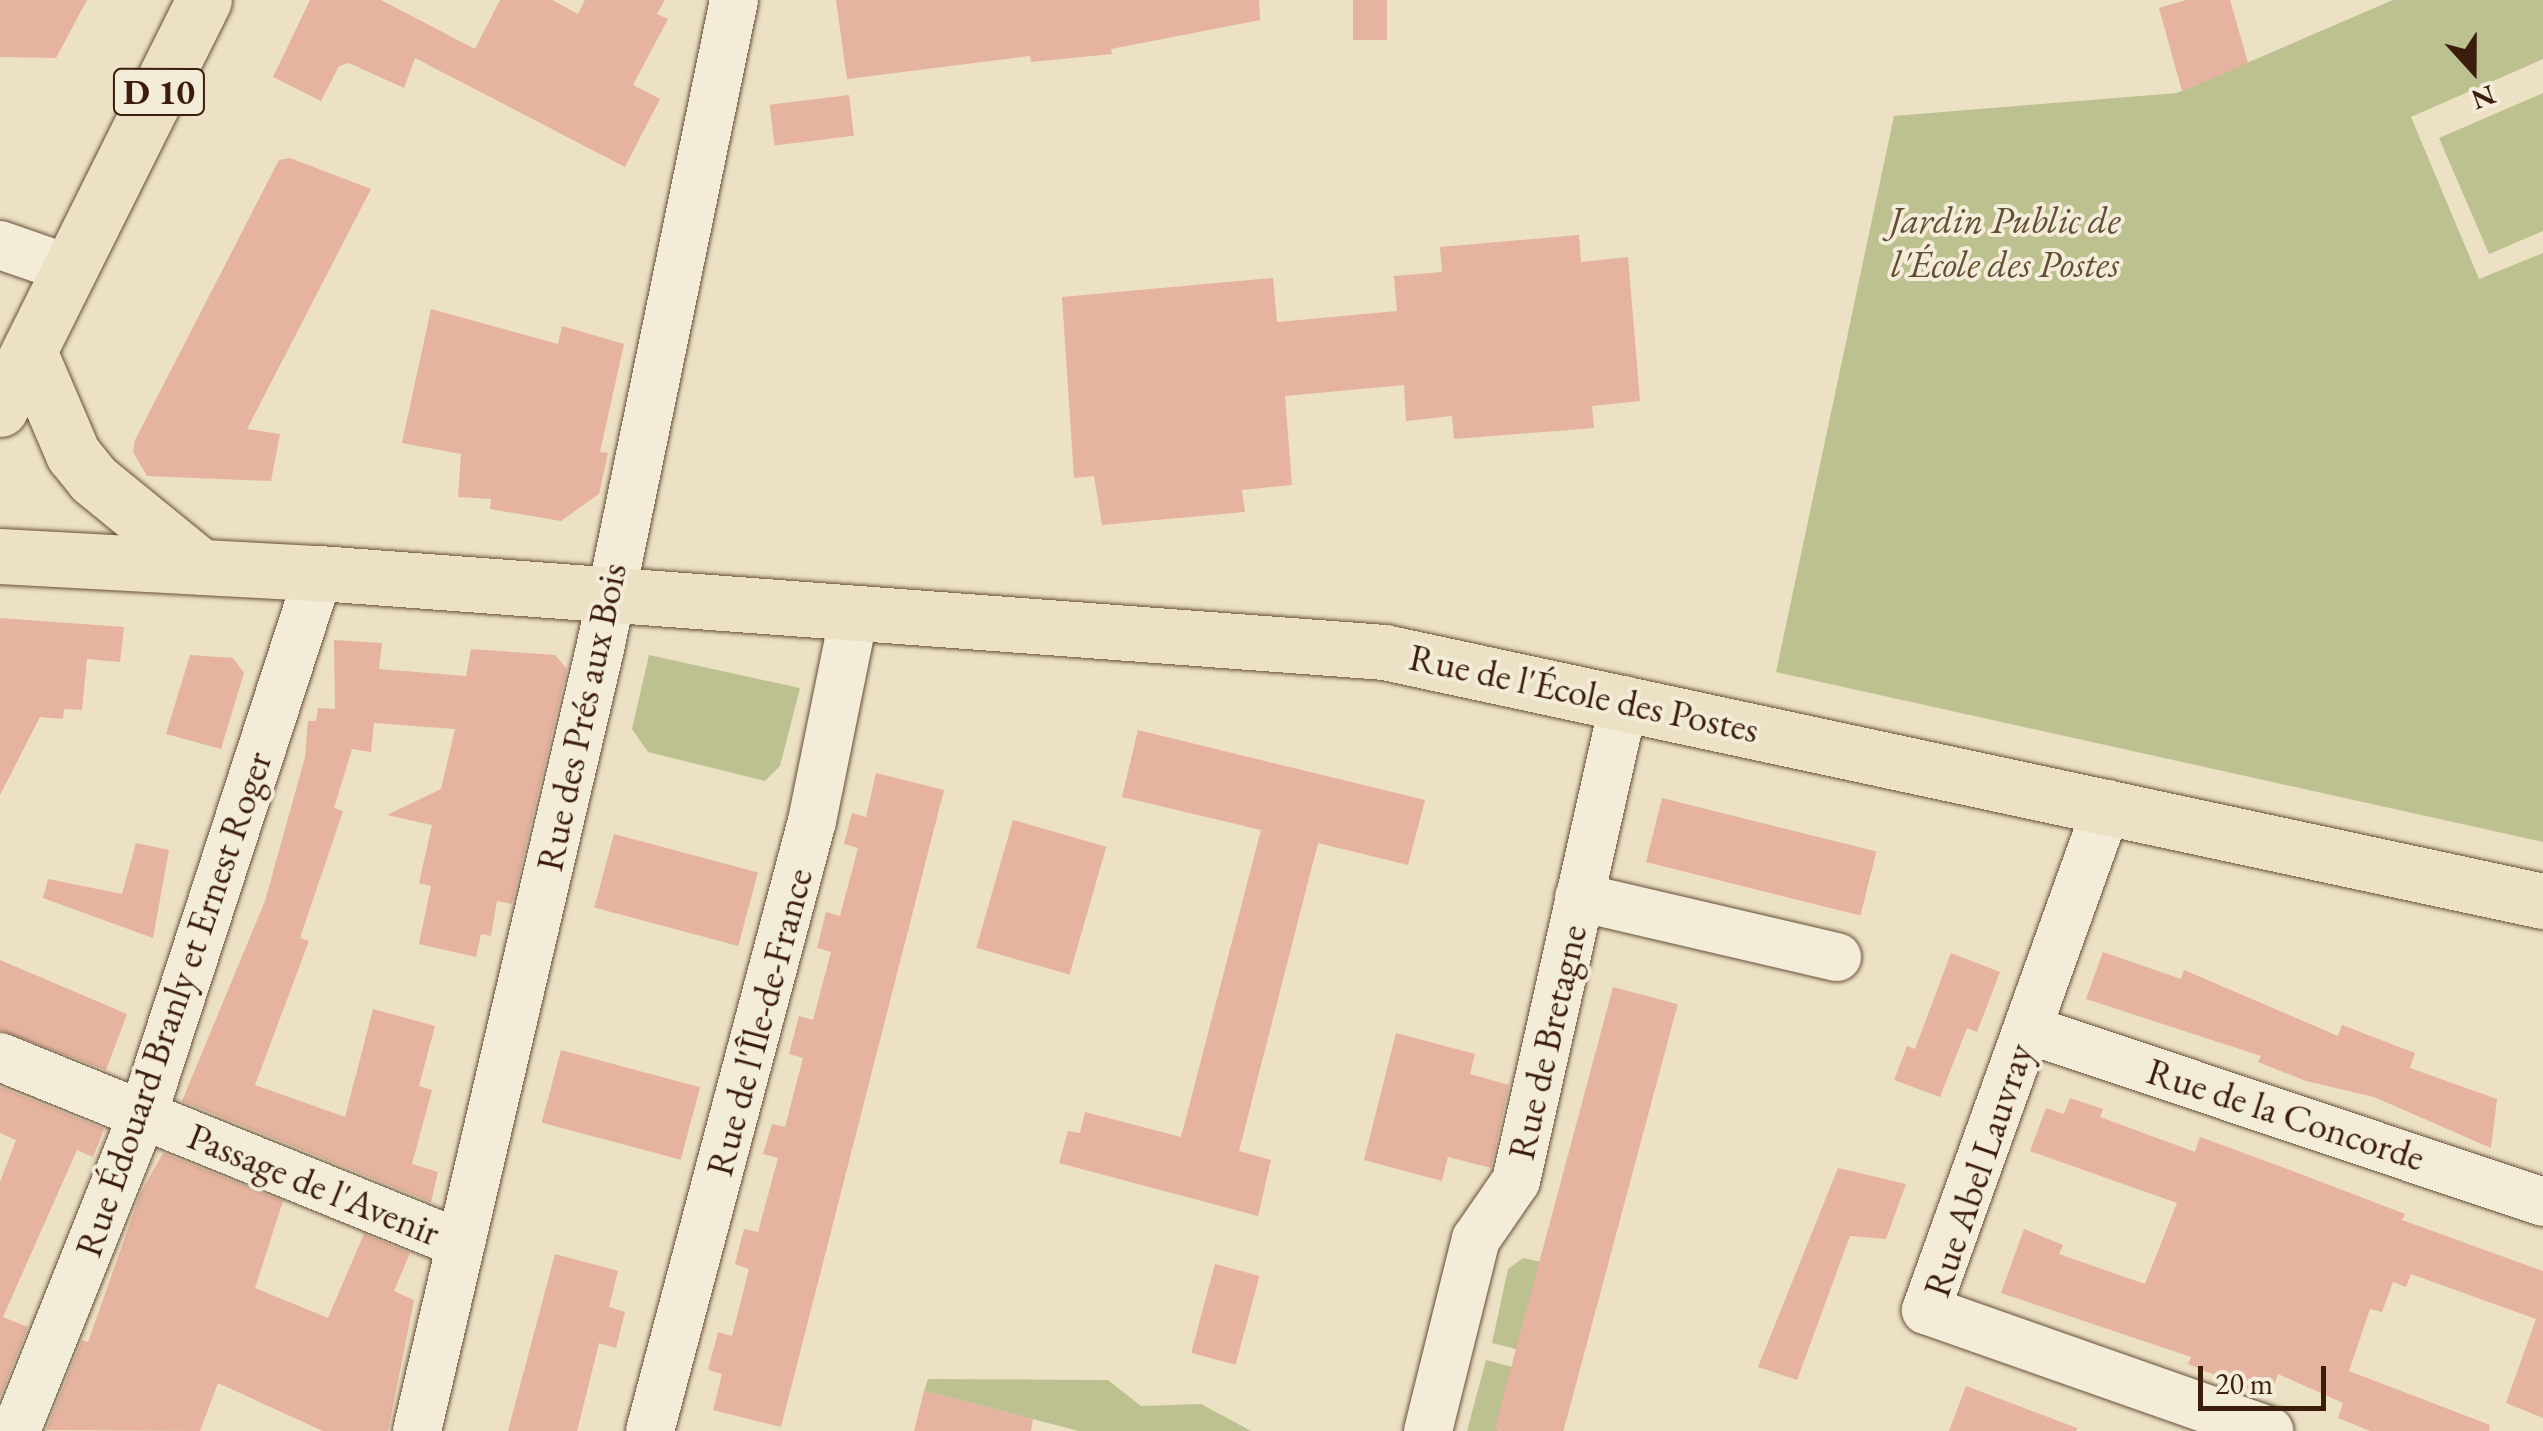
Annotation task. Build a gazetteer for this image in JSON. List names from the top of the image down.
{
  "streets": {
    "main road": ["D 10", "Rue de l'École des Postes"],
    "street": [
      "Rue des Prés aux Bois",
      "Rue Édouard Branly et Ernest Roger",
      "Rue de l'Île-de-France",
      "Rue de Bretagne",
      "Rue de la Concorde",
      "Rue Abel Lauvray",
      "Passage de l'Avenir"
    ]
  },
  "crossings": [
    ["Rue de l'École des Postes", "Rue des Prés aux Bois"],
    ["Rue de l'École des Postes", "Rue Édouard Branly et Ernest Roger"],
    ["Rue de l'École des Postes", "Rue de l'Île-de-France"],
    ["Rue de l'École des Postes", "Rue de Bretagne"],
    ["Rue de l'École des Postes", "Rue Abel Lauvray"],
    ["Rue des Prés aux Bois", "Passage de l'Avenir"],
    ["Rue Édouard Branly et Ernest Roger", "Passage de l'Avenir"],
    ["Rue de la Concorde", "Rue Abel Lauvray"]
  ],
  "parks": ["Jardin Public de l'École des Postes"],
  "scale_bar": "20 m",
  "north": "bottom"
}
